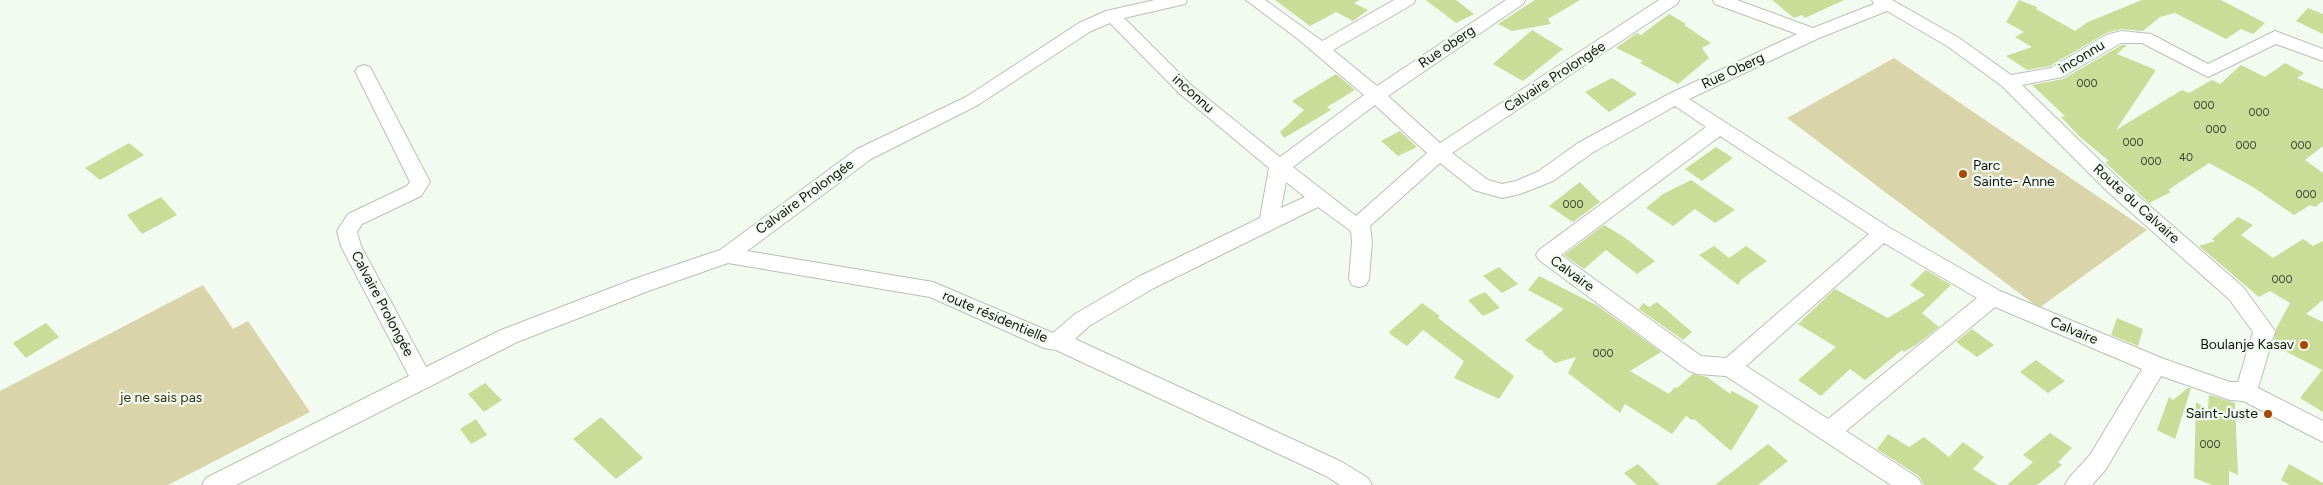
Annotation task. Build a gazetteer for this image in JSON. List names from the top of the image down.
{
  "streets": {
    "street": [
      "Rue oberg",
      "inconnu",
      "Rue Oberg",
      "Calvaire Prolongée",
      "Route du Calvaire",
      "Calvaire",
      "route résidentielle"
    ]
  },
  "crossings": [
    ["inconnu", "Calvaire Prolongée"],
    ["inconnu", "Route du Calvaire"],
    ["inconnu", "route résidentielle"],
    ["Rue Oberg", "Calvaire Prolongée"],
    ["Rue Oberg", "Route du Calvaire"],
    ["Rue Oberg", "Calvaire"],
    ["Calvaire Prolongée", "route résidentielle"],
    ["Route du Calvaire", "Calvaire"]
  ],
  "parks": ["je ne sais pas"],
  "places": ["Parc Sainte- Anne", "Boulanje Kasav", "Saint-Juste"],
  "house_numbers": [
    "000",
    "000",
    "000",
    "000",
    "000",
    "000",
    "000",
    "40",
    "000",
    "000",
    "000",
    "000",
    "000",
    "000"
  ]
}
